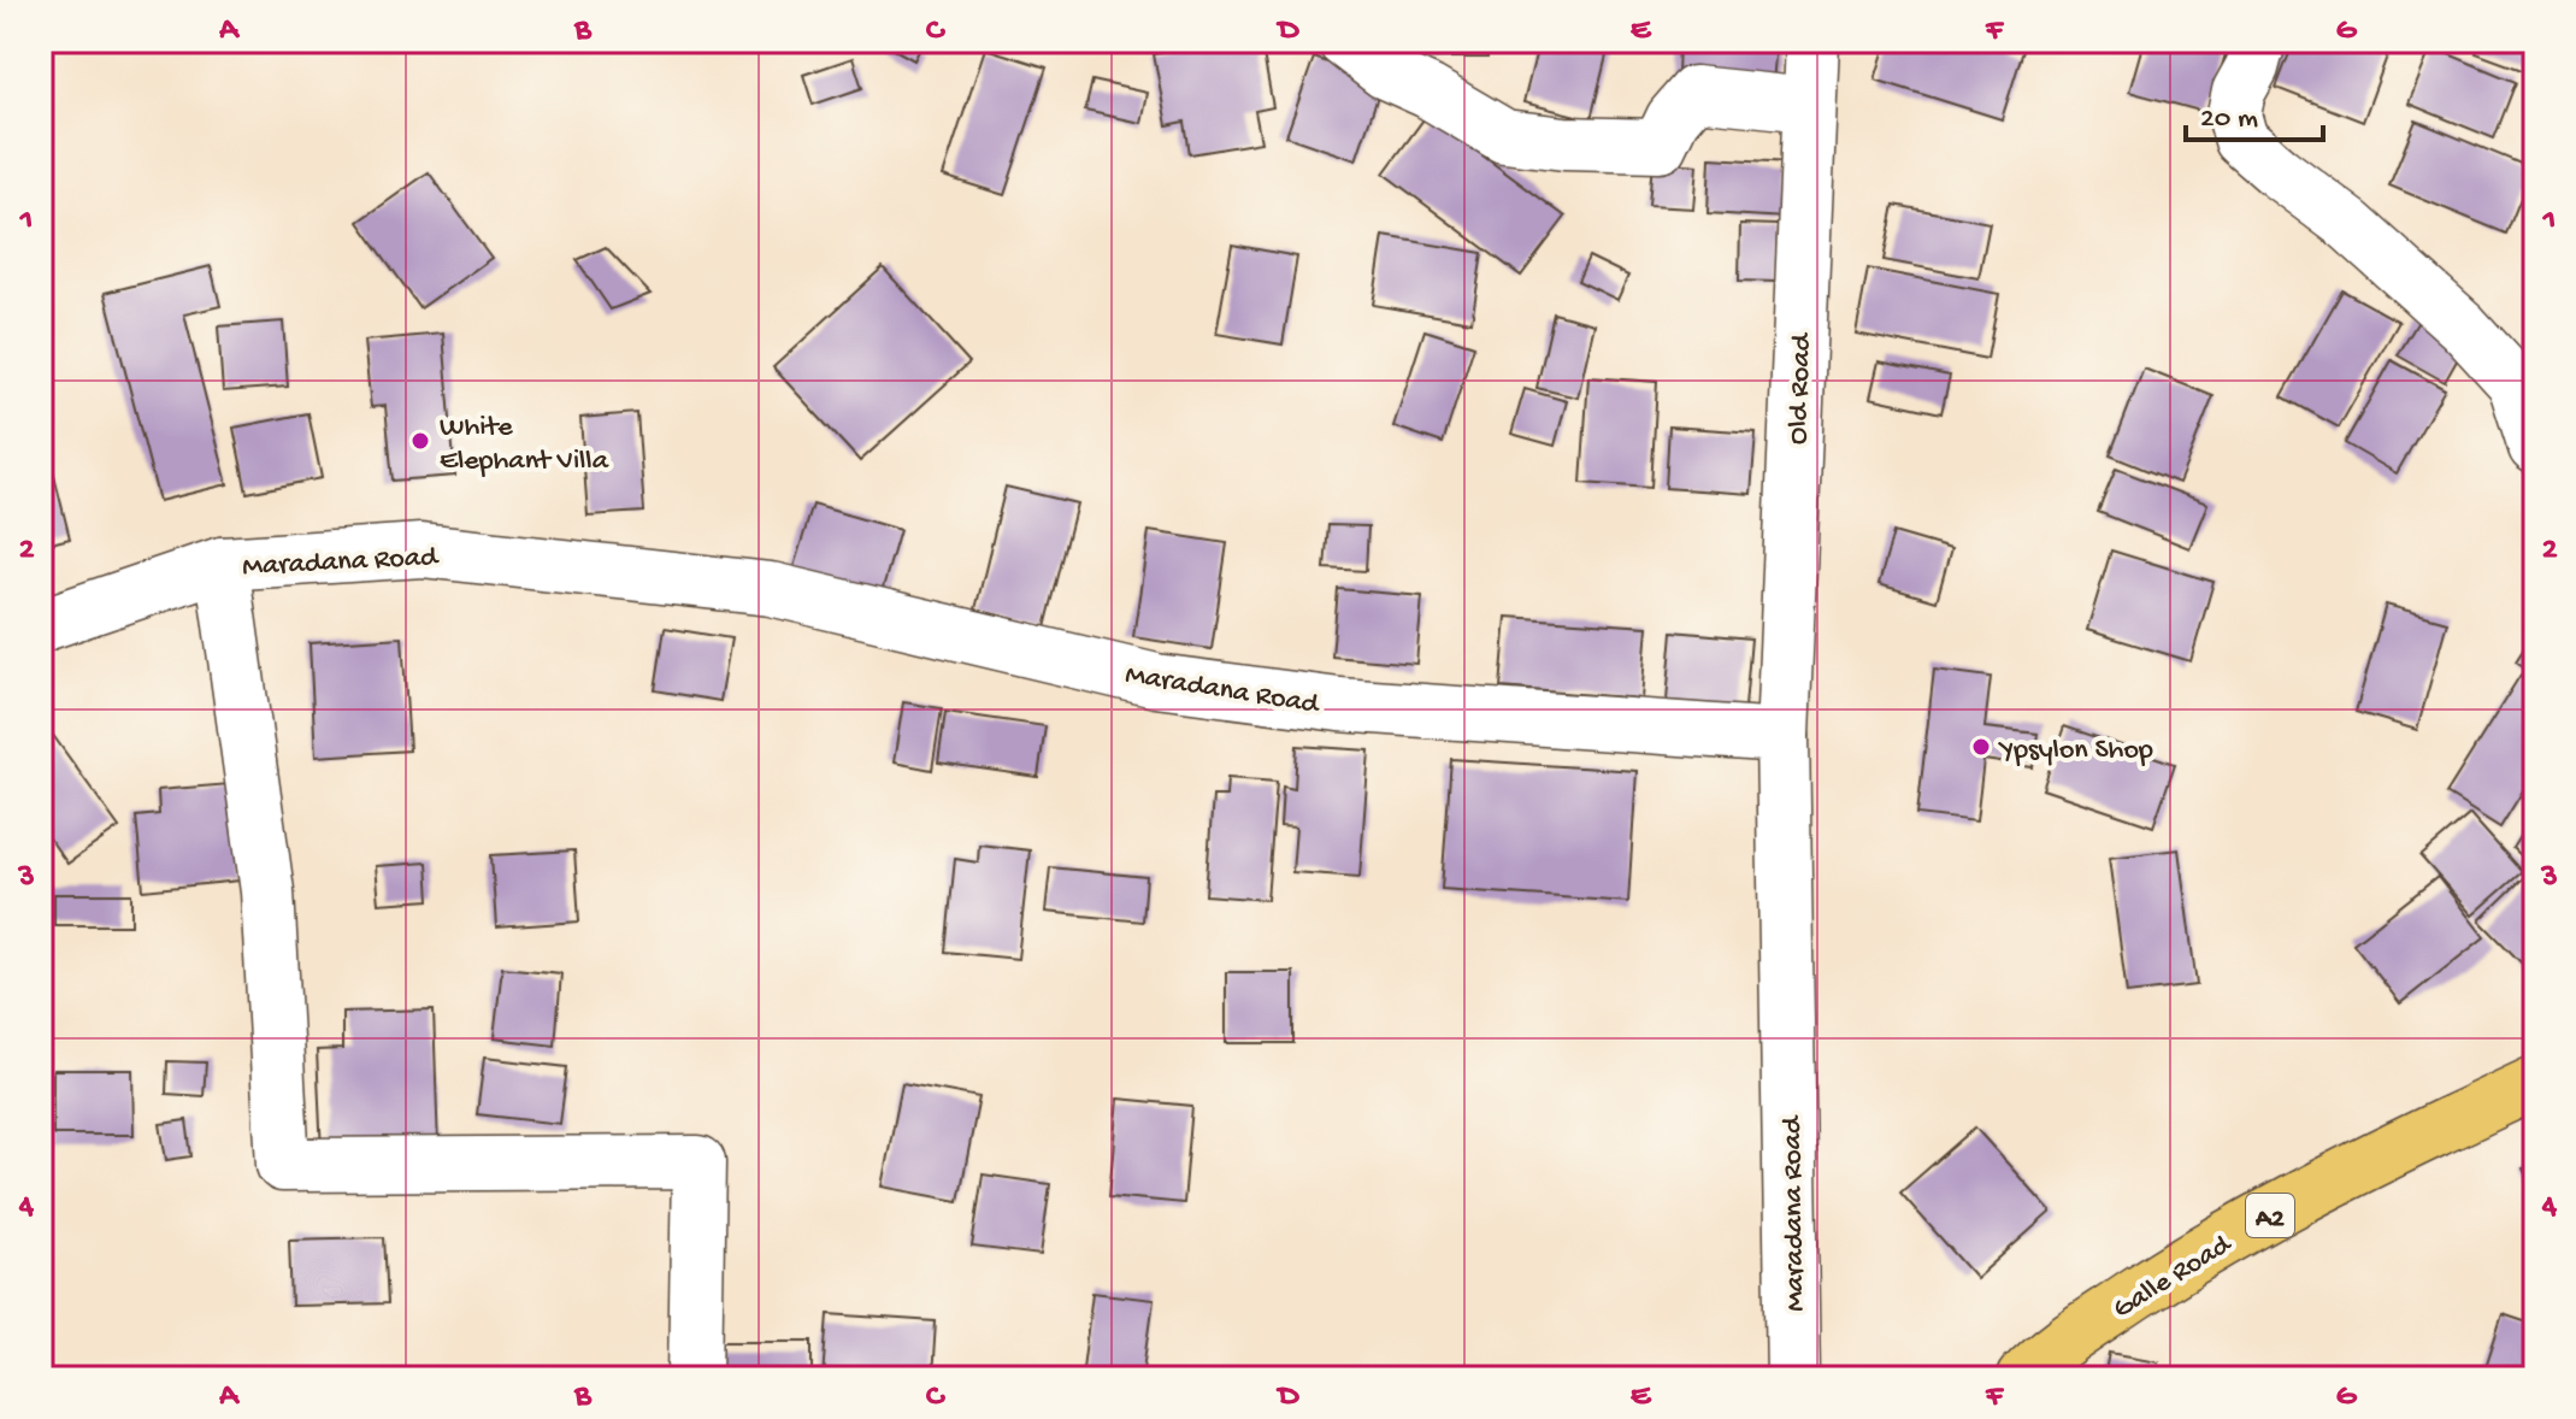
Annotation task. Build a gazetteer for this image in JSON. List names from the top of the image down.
{
  "streets": {
    "highway": ["A2", "Galle Road"],
    "street": ["Old Road", "Maradana Road"]
  },
  "crossings": [
    ["Old Road", "Maradana Road"]
  ],
  "places": ["White Elephant Villa", "Ypsylon Shop"],
  "scale_bar": "20 m",
  "grid": {
    "columns": [
      "A",
      "B",
      "C",
      "D",
      "E",
      "F",
      "G"
    ],
    "rows": [
      "1",
      "2",
      "3",
      "4"
    ]
  }
}
